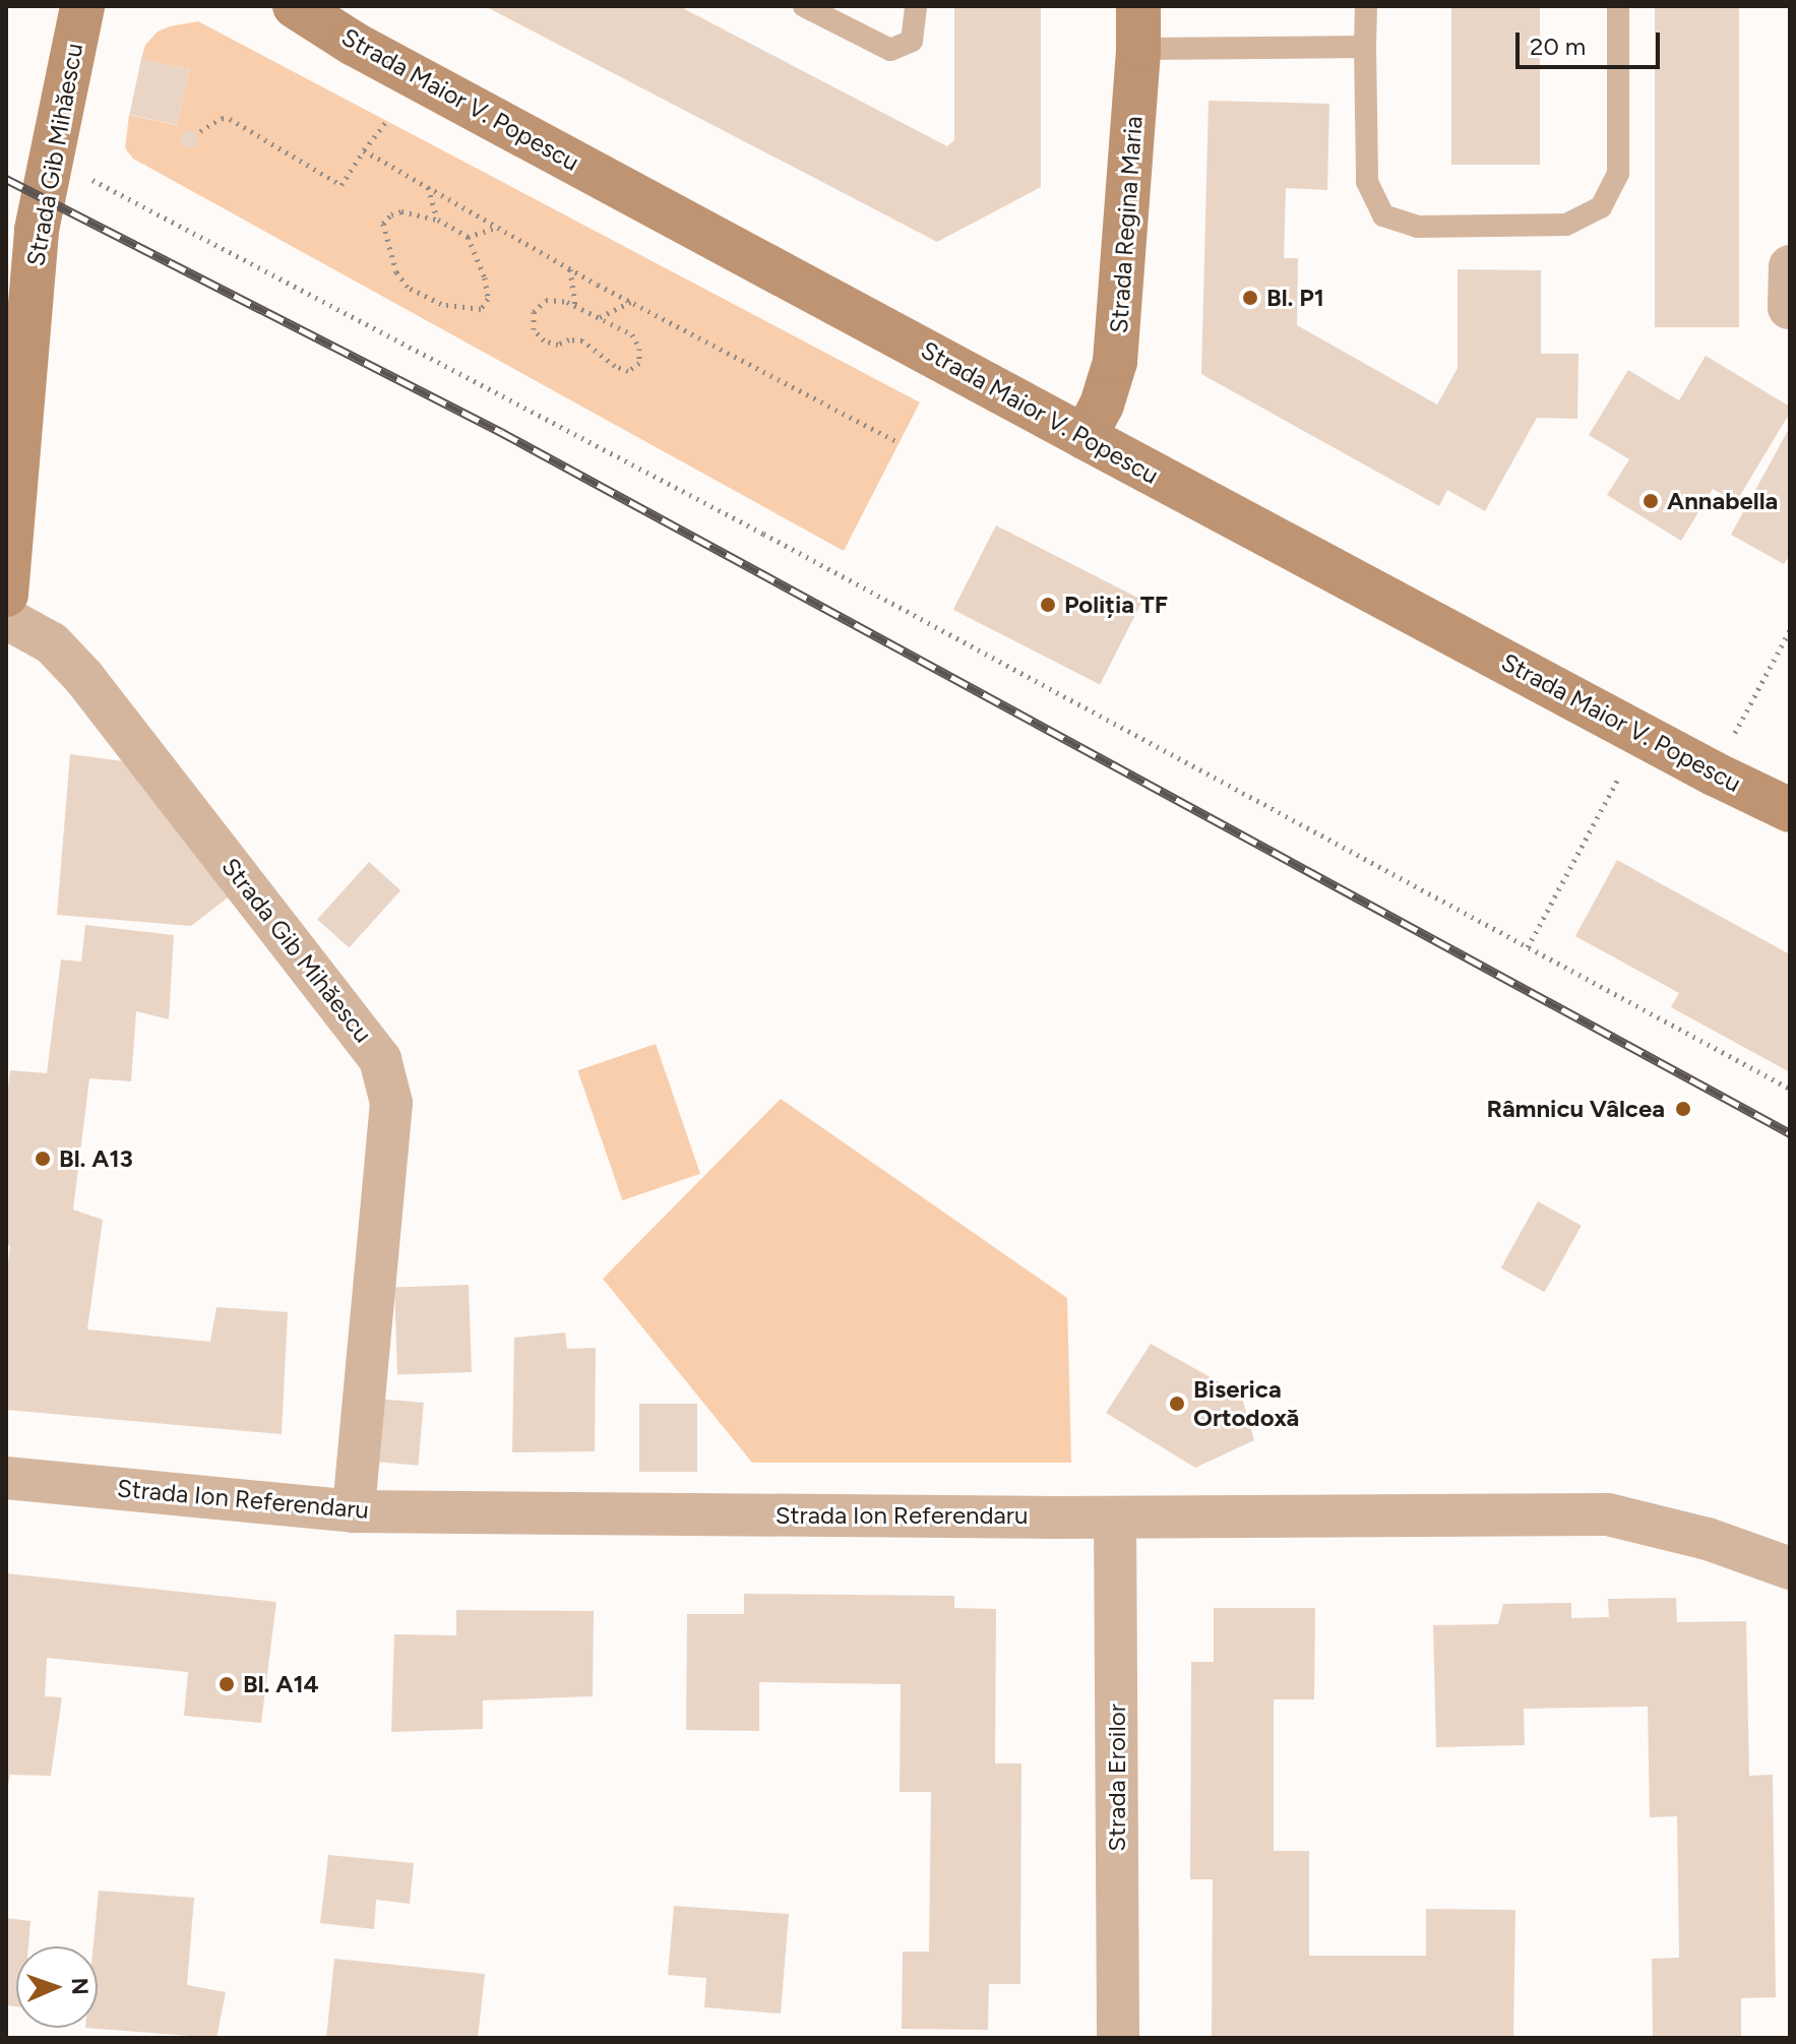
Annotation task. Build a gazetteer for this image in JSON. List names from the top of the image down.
{
  "streets": {
    "main road": ["Strada Maior V. Popescu", "Strada Gib Mihăescu", "Strada Regina Maria"],
    "street": ["Strada Ion Referendaru", "Strada Eroilor"]
  },
  "crossings": [
    ["Strada Maior V. Popescu", "Strada Regina Maria"],
    ["Strada Gib Mihăescu", "Strada Ion Referendaru"],
    ["Strada Ion Referendaru", "Strada Eroilor"]
  ],
  "places": [
    "Bl. P1",
    "Annabella",
    "Poliția TF",
    "Râmnicu Vâlcea",
    "Bl. A13",
    "Biserica Ortodoxă",
    "Bl. A14"
  ],
  "scale_bar": "20 m",
  "north": "right"
}
